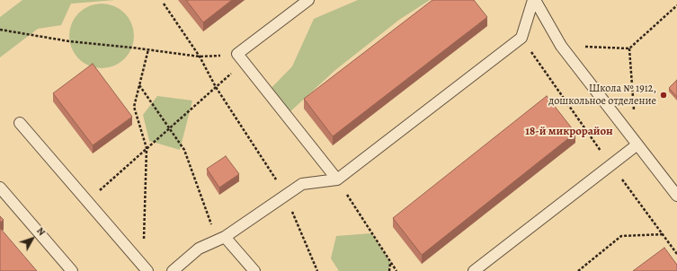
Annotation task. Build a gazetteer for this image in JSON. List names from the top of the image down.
{
  "districts": ["18-й микрорайон"],
  "places": ["Школа № 1912, дошкольное отделение"],
  "north": "top right"
}
